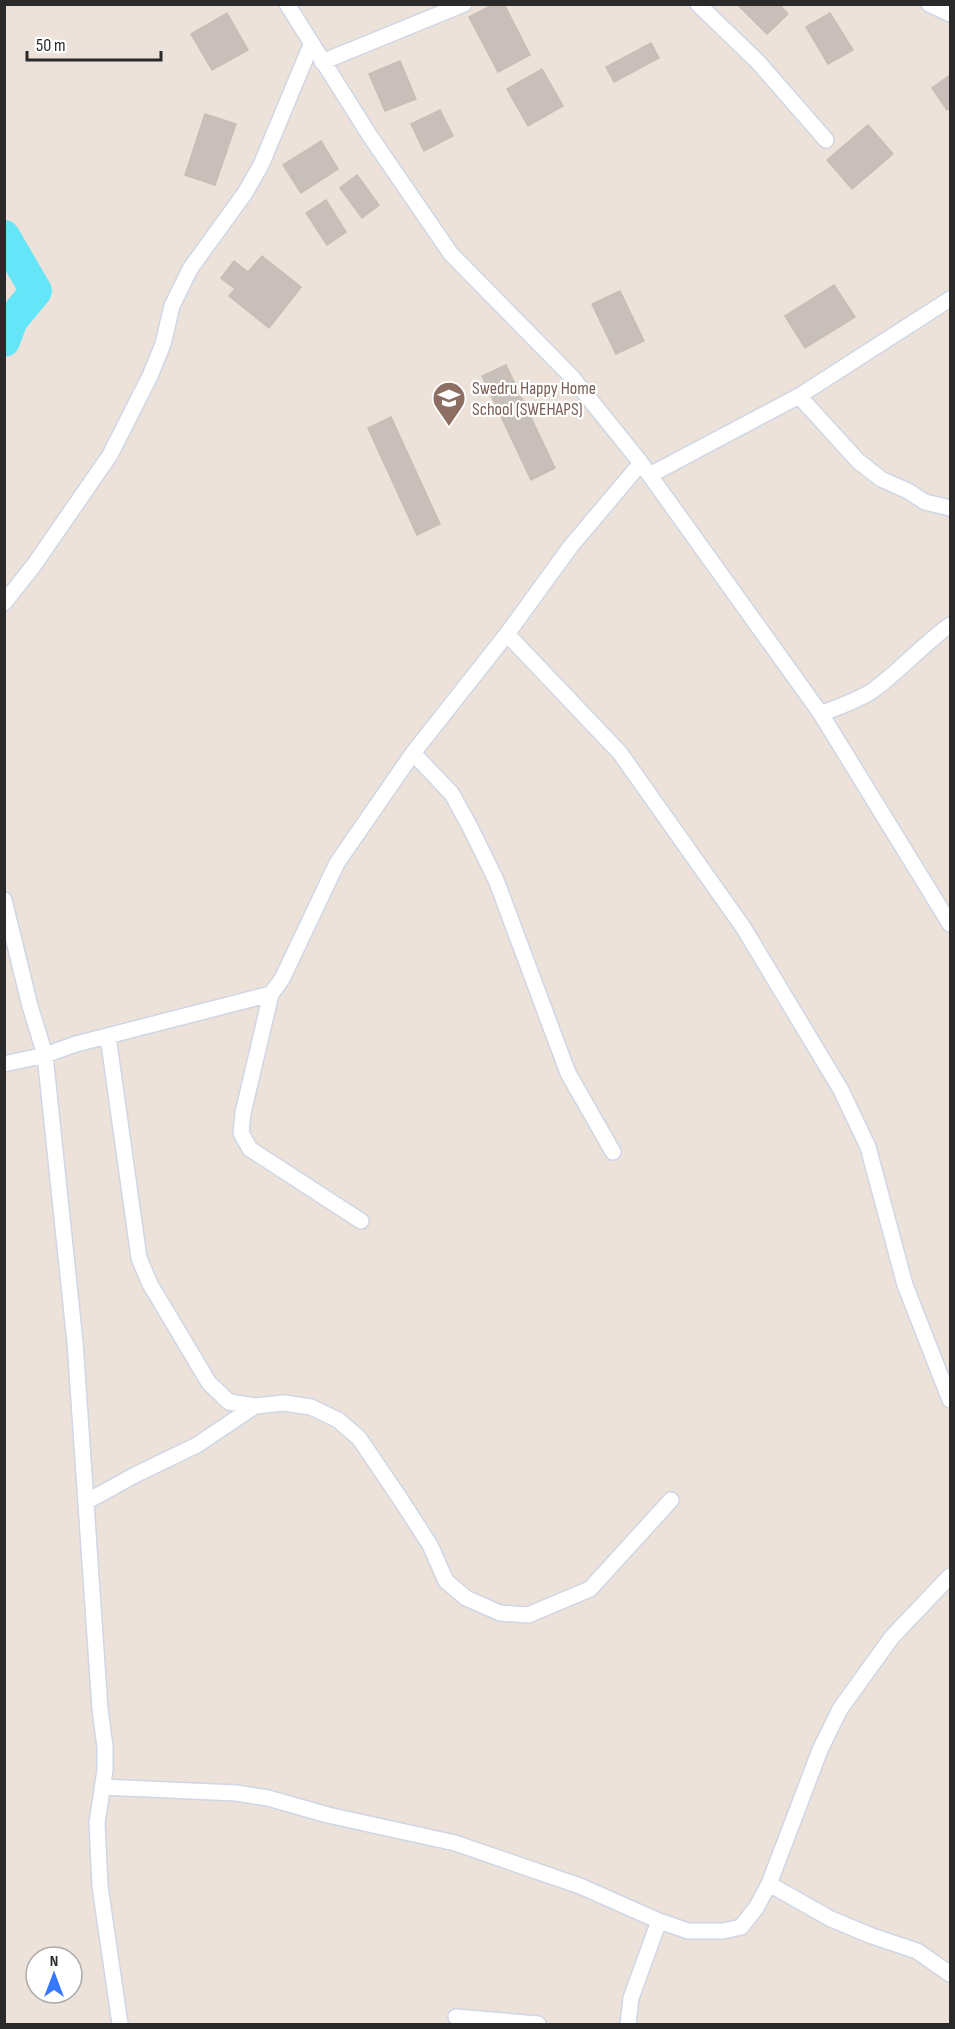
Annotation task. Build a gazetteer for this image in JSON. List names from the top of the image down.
{
  "places": {
    "school or university": ["Swedru Happy Home School (SWEHAPS)"]
  },
  "scale_bar": "50 m",
  "north": "top"
}
